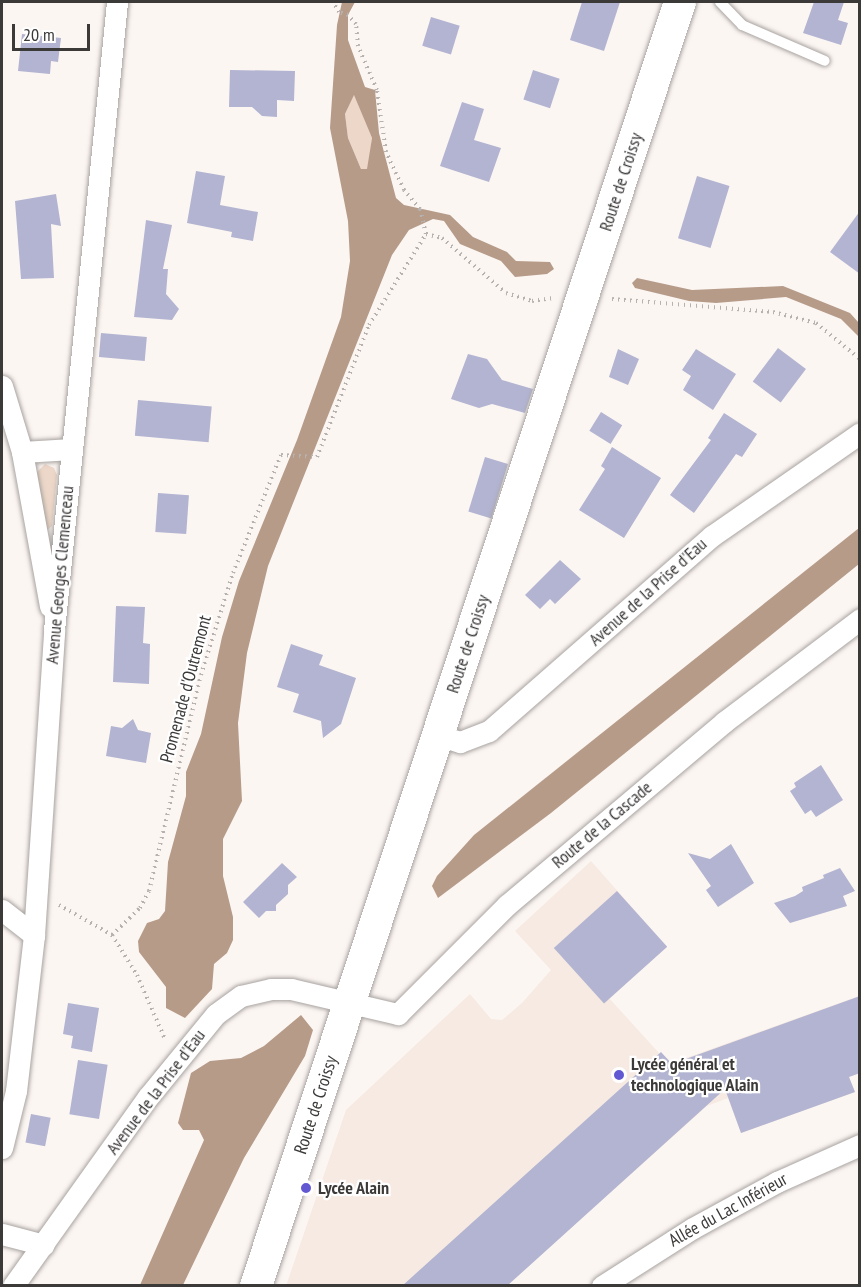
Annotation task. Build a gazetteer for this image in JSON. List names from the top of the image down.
{
  "streets": {
    "main road": ["Route de Croissy"],
    "street": [
      "Avenue Georges Clemenceau",
      "Avenue de la Prise d'Eau",
      "Route de la Cascade",
      "Allée du Lac Inférieur"
    ],
    "path": ["Promenade d'Outremont"]
  },
  "crossings": [
    ["Route de Croissy", "Avenue de la Prise d'Eau"],
    ["Route de Croissy", "Route de la Cascade"],
    ["Avenue de la Prise d'Eau", "Route de la Cascade"]
  ],
  "places": ["Lycée général et technologique Alain", "Lycée Alain"],
  "scale_bar": "20 m"
}
